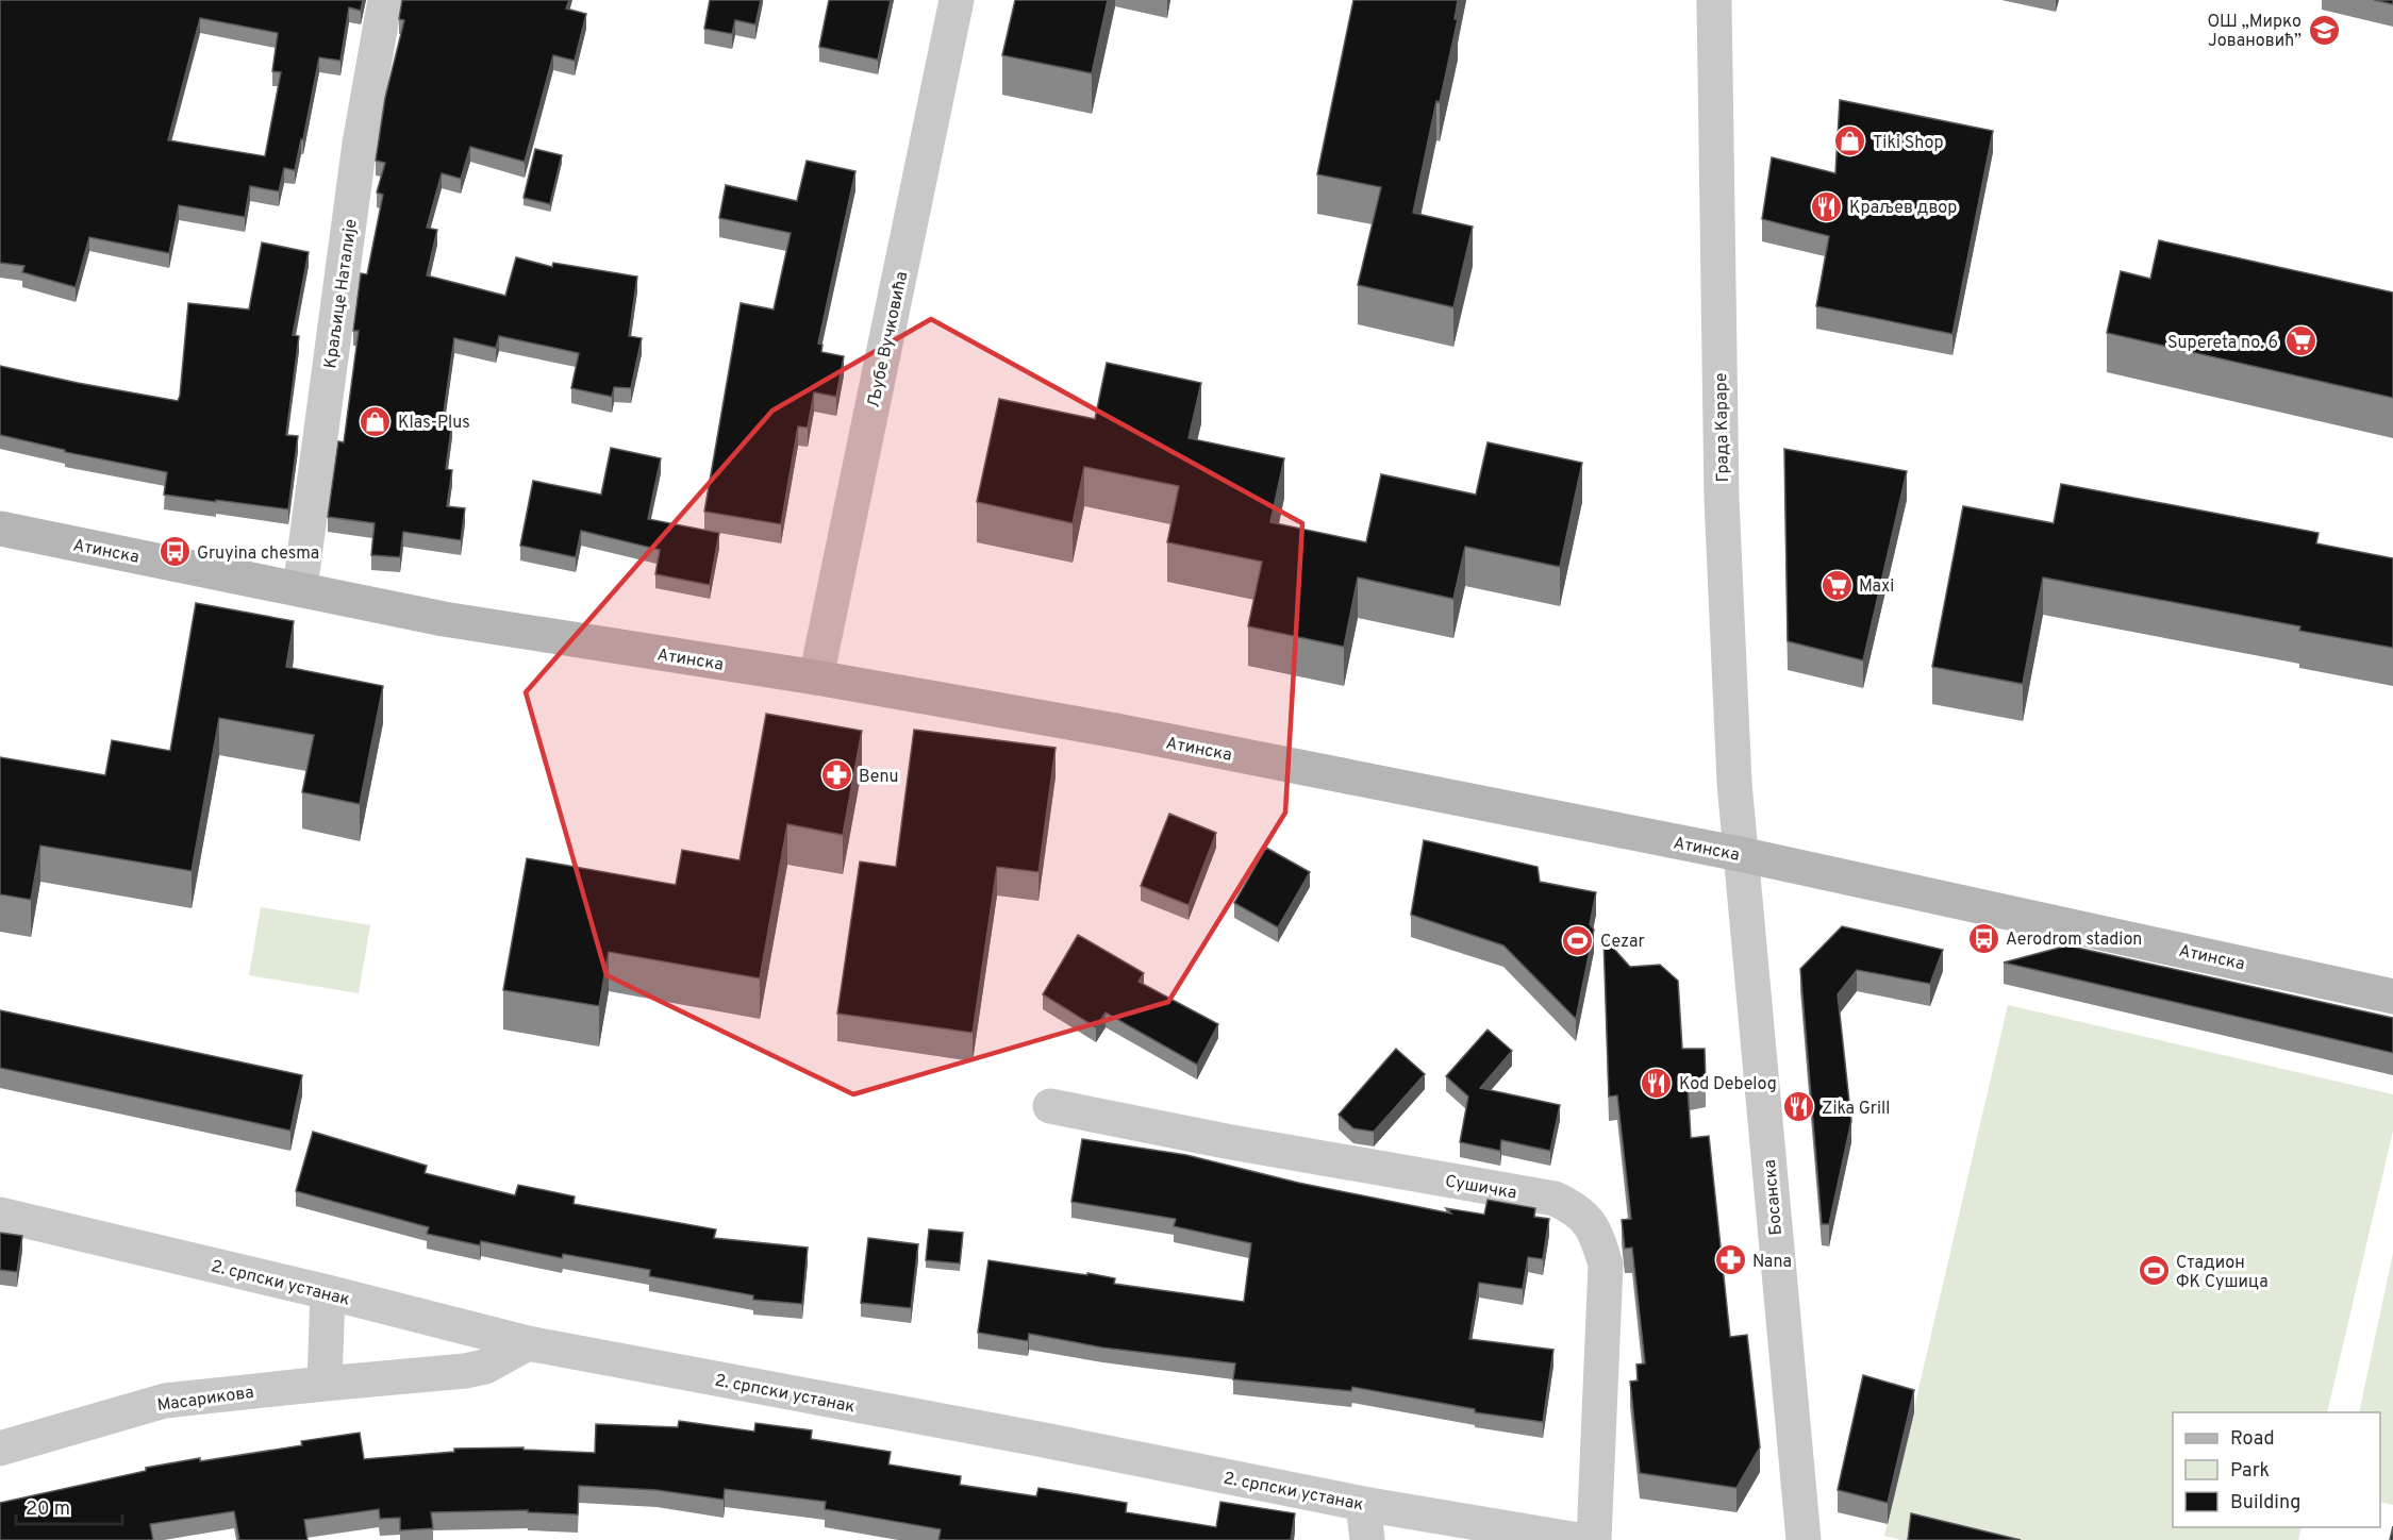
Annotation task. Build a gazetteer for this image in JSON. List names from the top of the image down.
{
  "streets": {
    "street": [
      "Краљице Наталије",
      "Љубе Вучковића",
      "Града Караре",
      "Атинска",
      "Сушичка",
      "Босанска",
      "2. српски устанак",
      "Масарикова"
    ]
  },
  "crossings": [
    ["Краљице Наталије", "Атинска"],
    ["Љубе Вучковића", "Атинска"],
    ["Града Караре", "Атинска"],
    ["Града Караре", "Босанска"],
    ["Атинска", "Босанска"],
    ["2. српски устанак", "Масарикова"]
  ],
  "places": {
    "school or university": ["ОШ „Мирко Јовановић”"],
    "shop": ["Tiki Shop", "Klas-Plus"],
    "restaurant": ["Краљев двор", "Kod Debelog", "Zika Grill"],
    "supermarket": ["Supereta no. 6", "Maxi"],
    "bus stop": ["Gruyina chesma", "Aerodrom stadion"],
    "pharmacy": ["Benu", "Nana"],
    "sports": ["Cezar", "Стадион ФК Сушица"]
  },
  "legend": ["Road", "Park", "Building"],
  "scale_bar": "20 m"
}
